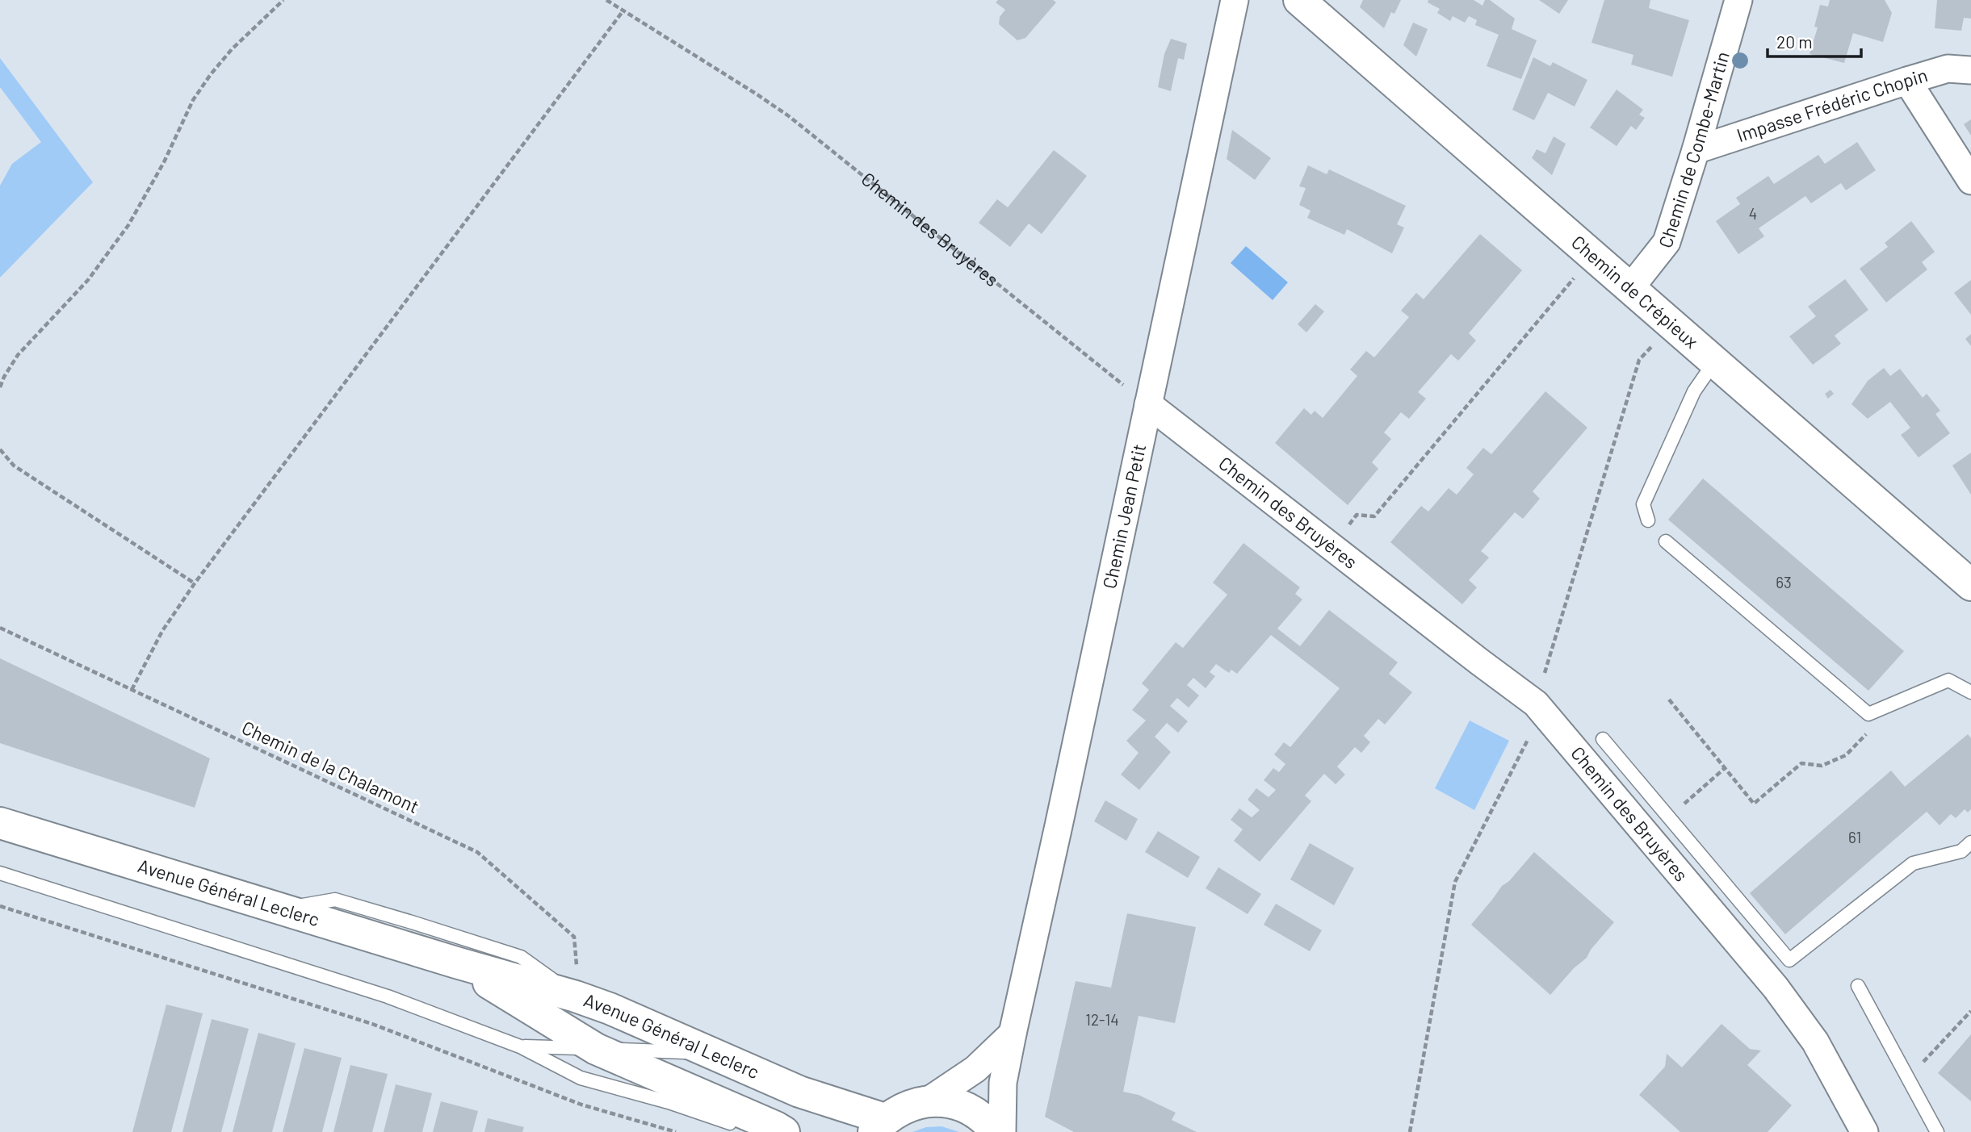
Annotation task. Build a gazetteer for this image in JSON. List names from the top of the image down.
{
  "streets": {
    "main road": ["Chemin de Crépieux", "Avenue Général Leclerc"],
    "street": [
      "Impasse Frédéric Chopin",
      "Chemin de Combe-Martin",
      "Chemin des Bruyères",
      "Chemin Jean Petit"
    ],
    "path": ["Chemin de la Chalamont"]
  },
  "crossings": [
    ["Impasse Frédéric Chopin", "Chemin de Combe-Martin"],
    ["Chemin de Combe-Martin", "Chemin de Crépieux"],
    ["Chemin des Bruyères", "Chemin Jean Petit"],
    ["Chemin de la Chalamont", "Avenue Général Leclerc"]
  ],
  "house_numbers": [
    "4",
    "63",
    "61",
    "12-14"
  ],
  "scale_bar": "20 m"
}
